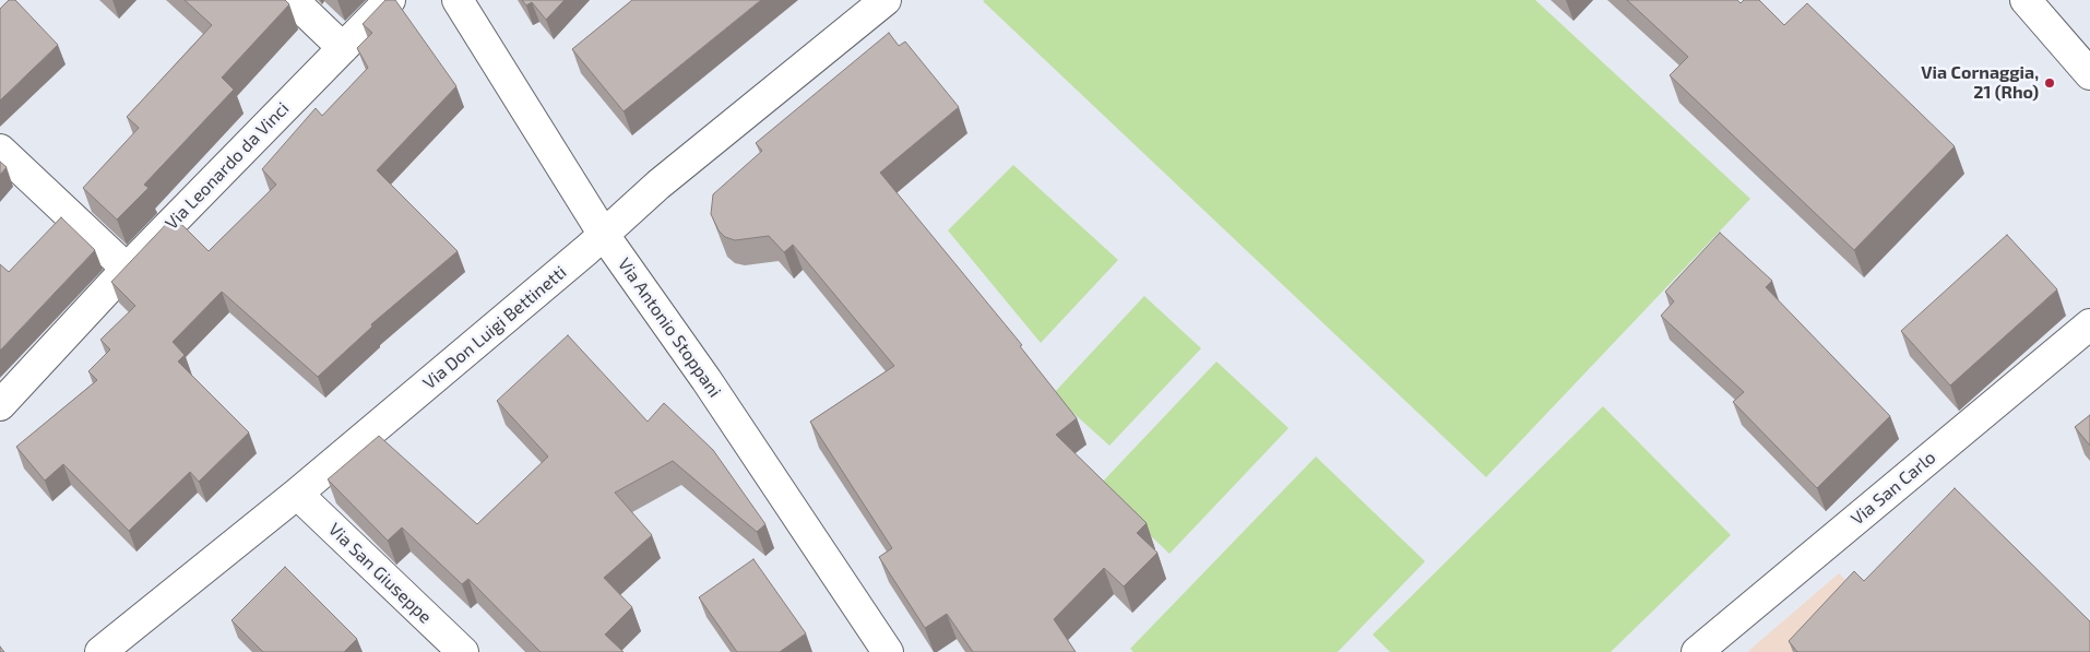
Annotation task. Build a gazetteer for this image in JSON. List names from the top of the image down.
{
  "streets": {
    "street": [
      "Via Leonardo da Vinci",
      "Via Don Luigi Bettinetti",
      "Via Antonio Stoppani",
      "Via San Carlo",
      "Via San Giuseppe"
    ]
  },
  "crossings": [
    ["Via Don Luigi Bettinetti", "Via Antonio Stoppani"],
    ["Via Don Luigi Bettinetti", "Via San Giuseppe"]
  ],
  "places": ["Via Cornaggia, 21 (Rho)"]
}
